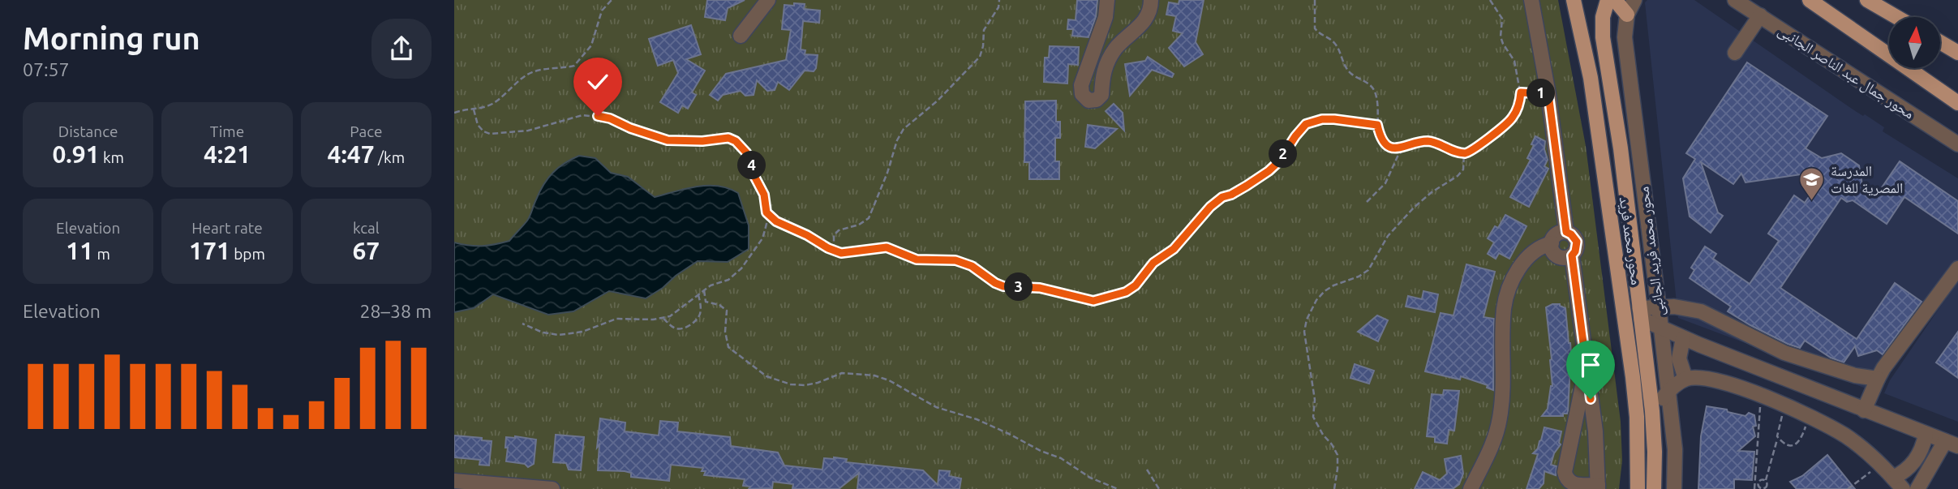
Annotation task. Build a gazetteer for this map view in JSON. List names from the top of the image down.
{
  "streets": {
    "main road": ["محور محمد فريد"],
    "street": ["محور جمال عبد الناصر الجانبى", "محور محمد فريد الجانبى"]
  },
  "places": {
    "school or university": ["المدرسة المصرية للغات"]
  },
  "north": "top",
  "page": {
    "heading": ["Morning run", "07:57"],
    "pins": [
      "1",
      "2",
      "4",
      "3"
    ],
    "stats": [
      ["Distance", "0.91 km"],
      ["Time", "4:21"],
      ["Pace", "4:47 /km"],
      ["Elevation", "11 m"],
      ["Heart rate", "171 bpm"],
      ["kcal", "67"]
    ],
    "chart": ["Elevation", "28–38 m"]
  }
}
